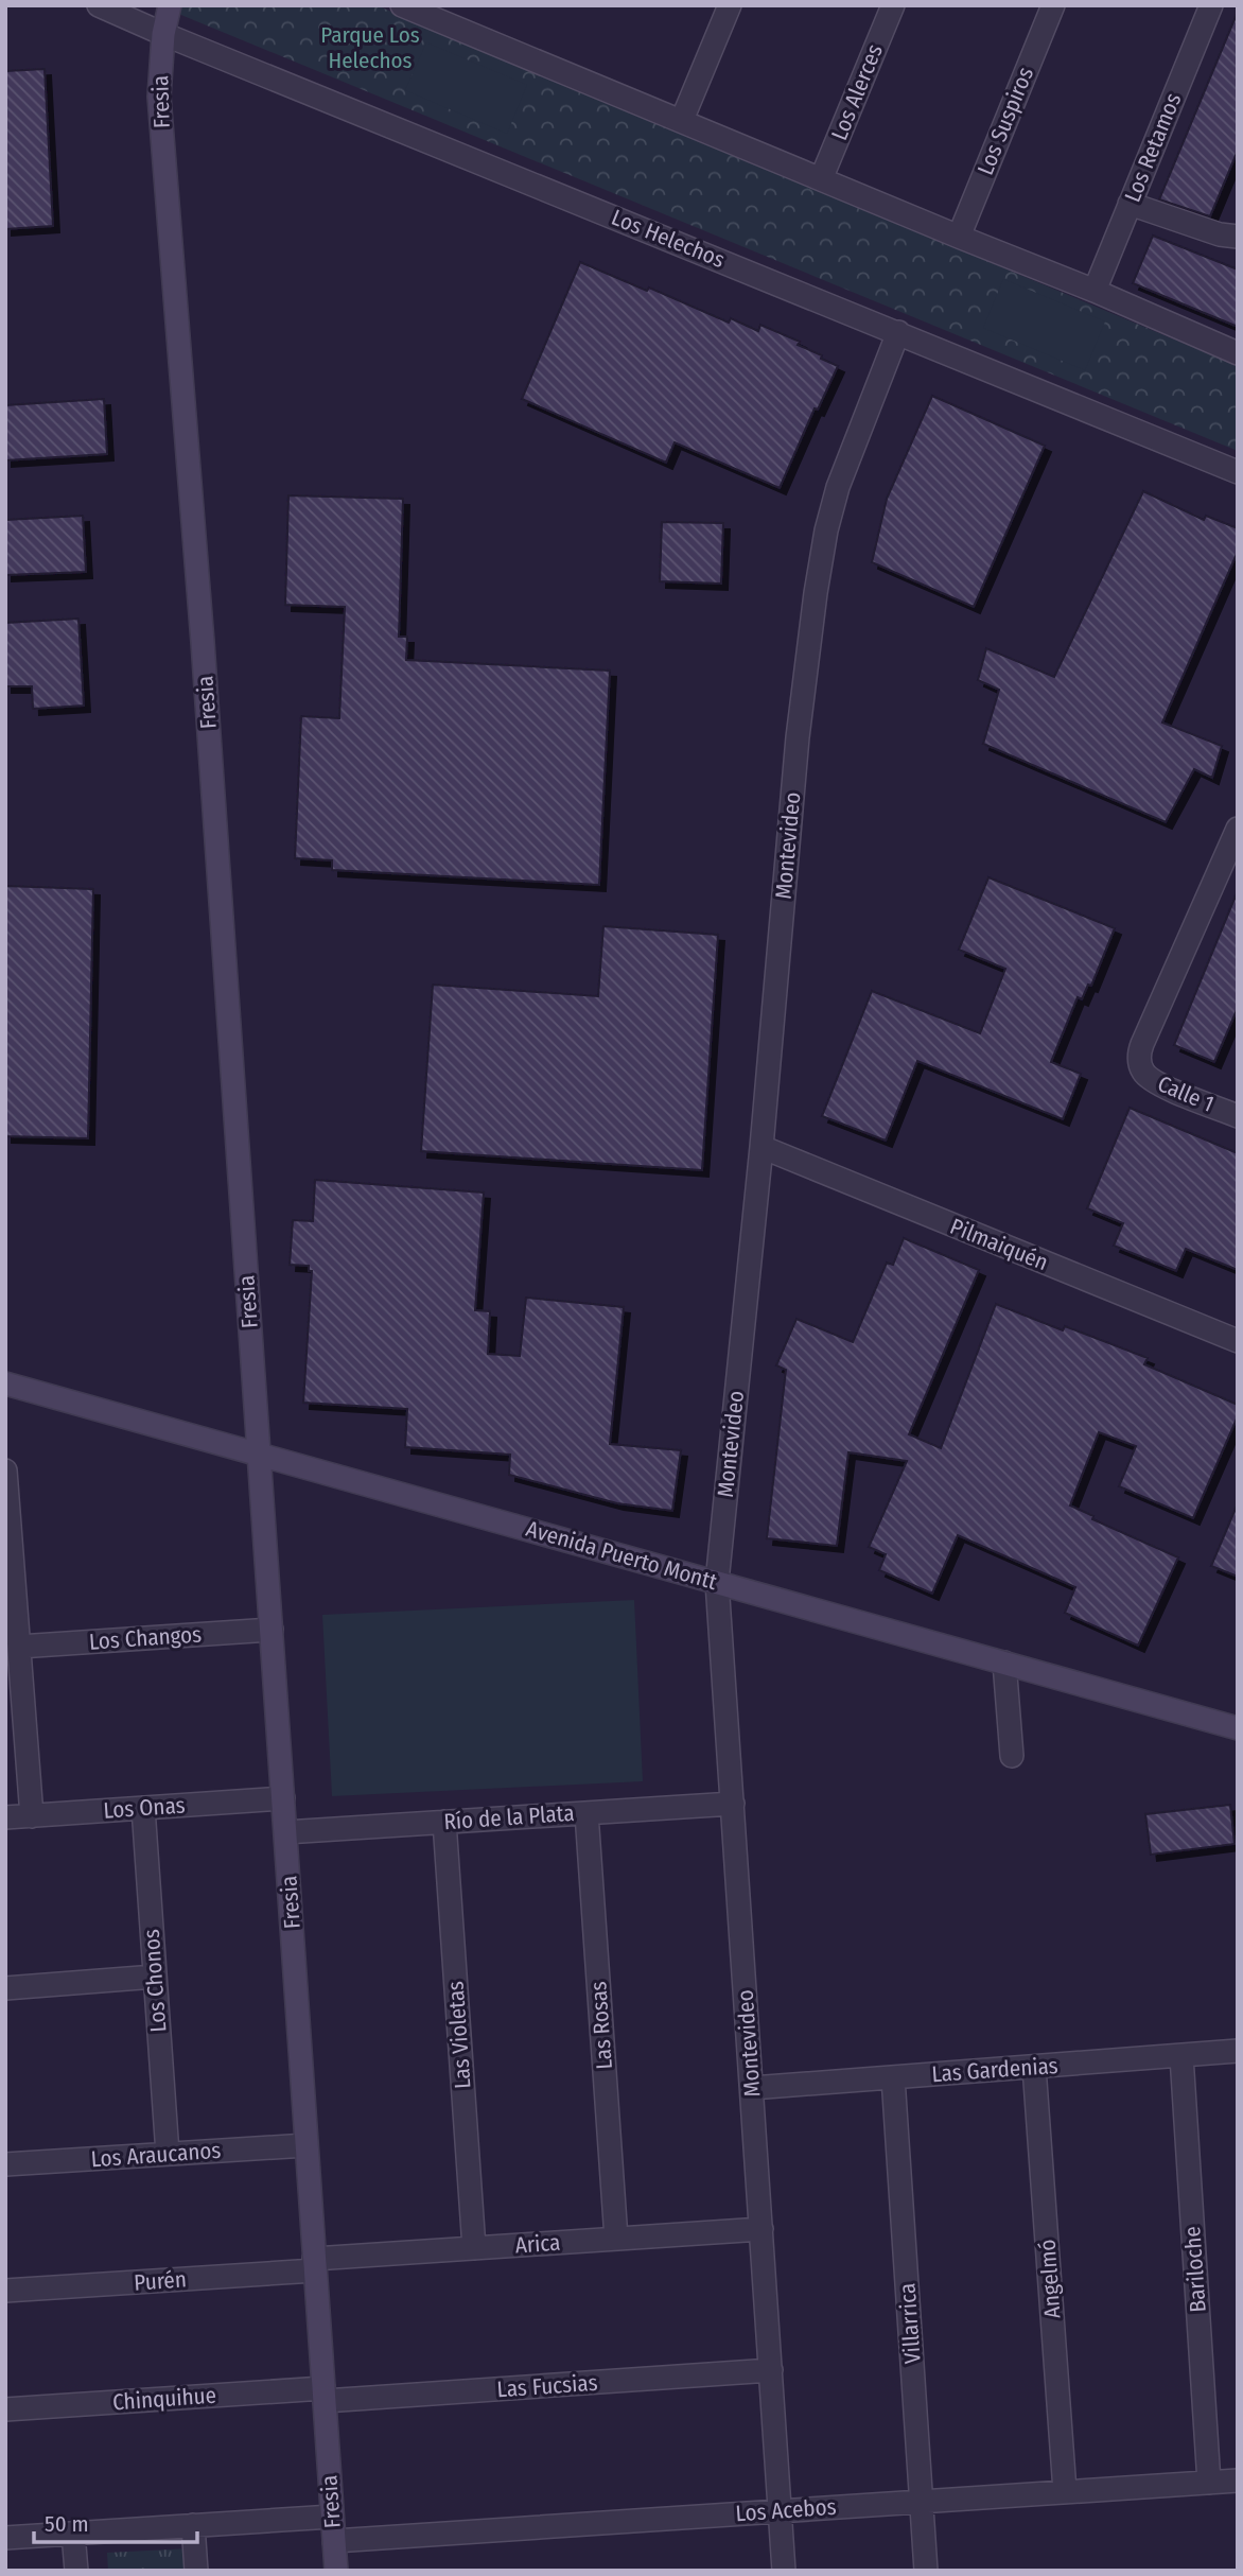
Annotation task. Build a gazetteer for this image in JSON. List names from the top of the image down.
{
  "streets": {
    "street": [
      "Los Alerces",
      "Fresia",
      "Los Suspiros",
      "Los Retamos",
      "Los Helechos",
      "Montevideo",
      "Calle 1",
      "Pilmaiquén",
      "Avenida Puerto Montt",
      "Los Changos",
      "Los Onas",
      "Río de la Plata",
      "Los Chonos",
      "Las Rosas",
      "Las Violetas",
      "Las Gardenias",
      "Los Araucanos",
      "Arica",
      "Bariloche",
      "Angelmó",
      "Purén",
      "Villarrica",
      "Las Fucsias",
      "Chinquihue",
      "Los Acebos"
    ]
  },
  "crossings": [
    ["Fresia", "Los Helechos"],
    ["Fresia", "Avenida Puerto Montt"],
    ["Fresia", "Los Changos"],
    ["Fresia", "Los Onas"],
    ["Fresia", "Río de la Plata"],
    ["Fresia", "Los Araucanos"],
    ["Fresia", "Arica"],
    ["Fresia", "Purén"],
    ["Fresia", "Las Fucsias"],
    ["Fresia", "Chinquihue"],
    ["Fresia", "Los Acebos"],
    ["Los Helechos", "Montevideo"],
    ["Montevideo", "Pilmaiquén"],
    ["Montevideo", "Avenida Puerto Montt"],
    ["Montevideo", "Río de la Plata"],
    ["Montevideo", "Las Gardenias"],
    ["Montevideo", "Arica"],
    ["Montevideo", "Las Fucsias"],
    ["Montevideo", "Los Acebos"],
    ["Los Onas", "Los Chonos"],
    ["Río de la Plata", "Las Rosas"],
    ["Río de la Plata", "Las Violetas"],
    ["Los Chonos", "Los Araucanos"],
    ["Las Rosas", "Arica"],
    ["Las Violetas", "Arica"],
    ["Las Gardenias", "Bariloche"],
    ["Las Gardenias", "Angelmó"],
    ["Las Gardenias", "Villarrica"],
    ["Arica", "Purén"],
    ["Bariloche", "Los Acebos"],
    ["Angelmó", "Los Acebos"],
    ["Villarrica", "Los Acebos"],
    ["Las Fucsias", "Chinquihue"]
  ],
  "parks": ["Parque Los Helechos"],
  "scale_bar": "50 m"
}
